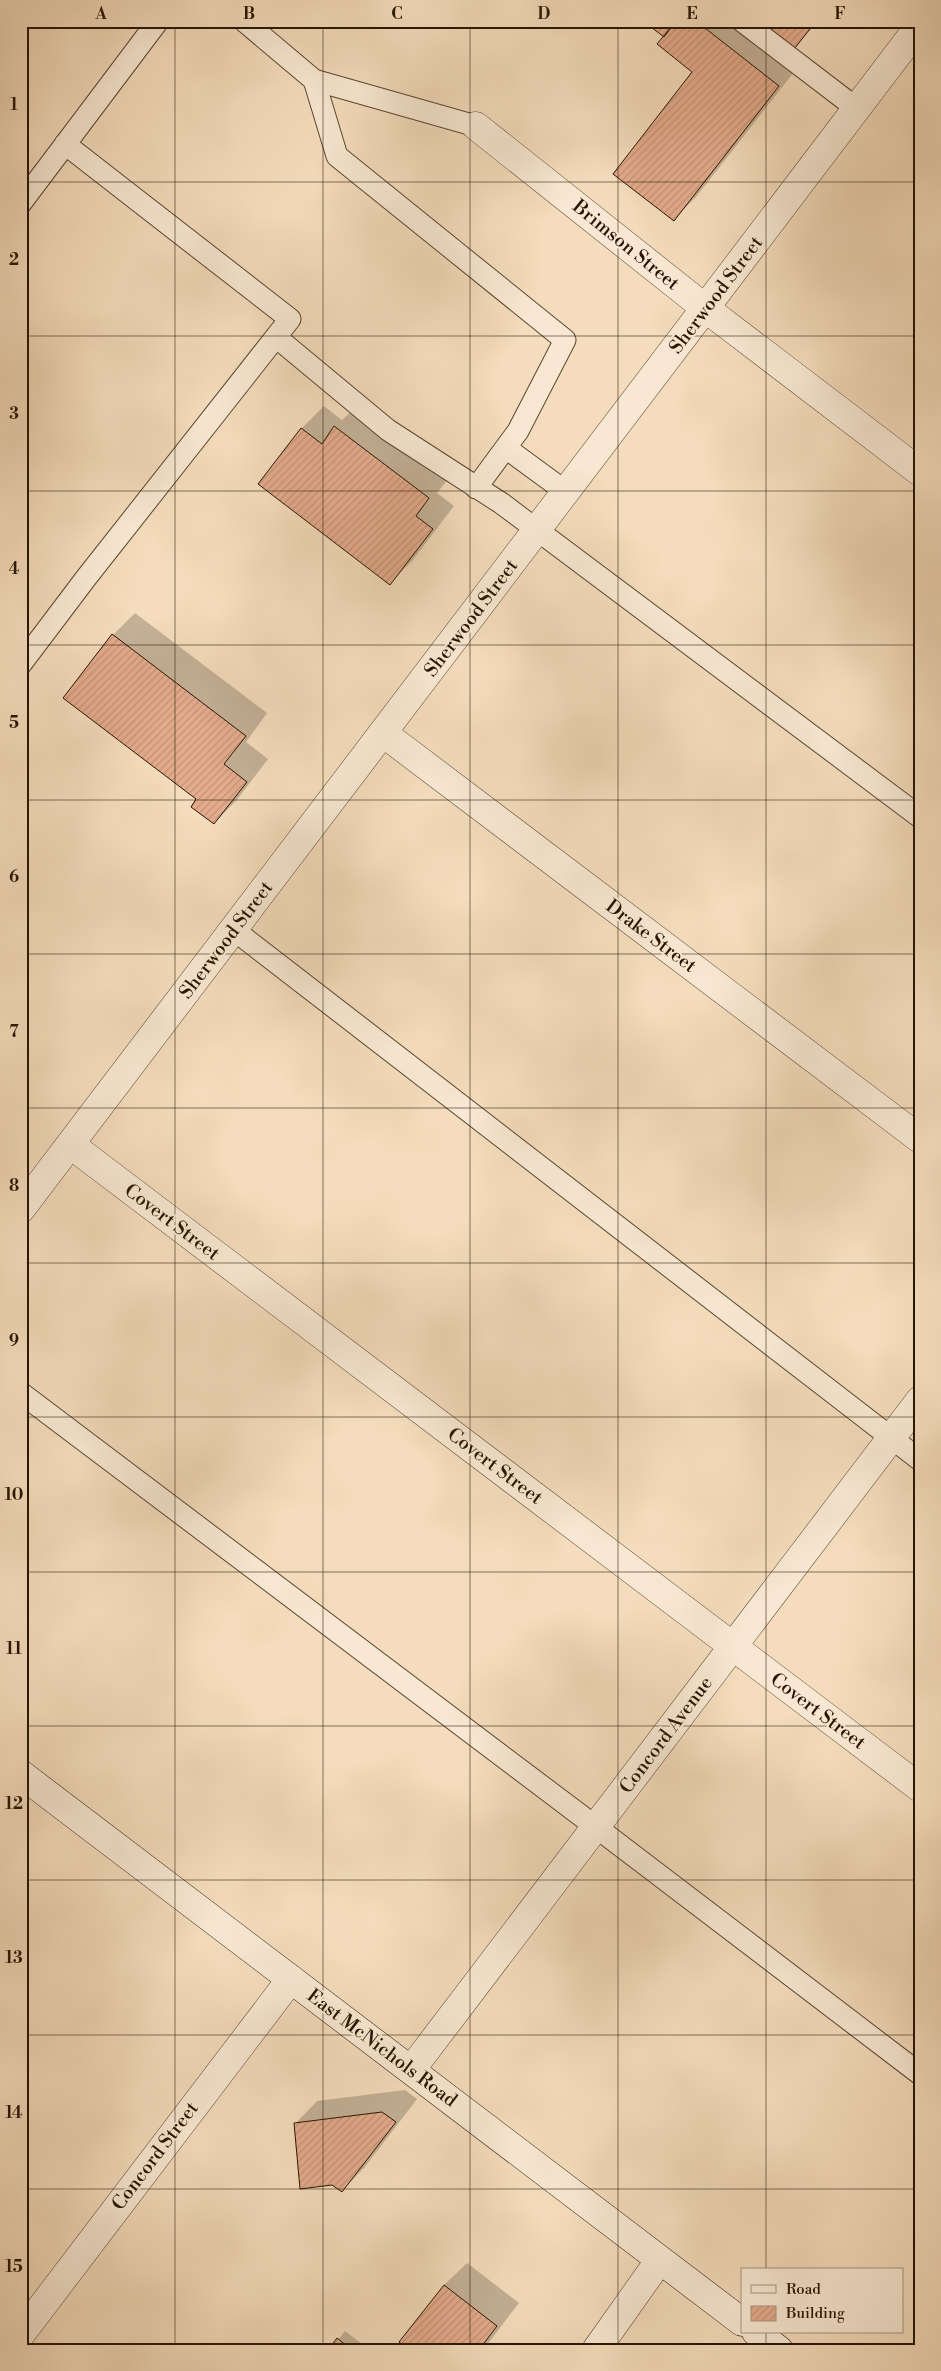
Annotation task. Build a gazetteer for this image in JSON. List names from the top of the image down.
{
  "streets": {
    "street": [
      "Brimson Street",
      "Sherwood Street",
      "Drake Street",
      "Covert Street",
      "Concord Avenue",
      "East McNichols Road",
      "Concord Street"
    ]
  },
  "crossings": [
    ["Brimson Street", "Sherwood Street"],
    ["Sherwood Street", "Drake Street"],
    ["Sherwood Street", "Covert Street"],
    ["Covert Street", "Concord Avenue"],
    ["Concord Avenue", "East McNichols Road"],
    ["East McNichols Road", "Concord Street"]
  ],
  "legend": ["Road", "Building"],
  "grid": {
    "columns": [
      "A",
      "B",
      "C",
      "D",
      "E",
      "F"
    ],
    "rows": [
      "1",
      "2",
      "3",
      "4",
      "5",
      "6",
      "7",
      "8",
      "9",
      "10",
      "11",
      "12",
      "13",
      "14",
      "15"
    ]
  }
}
